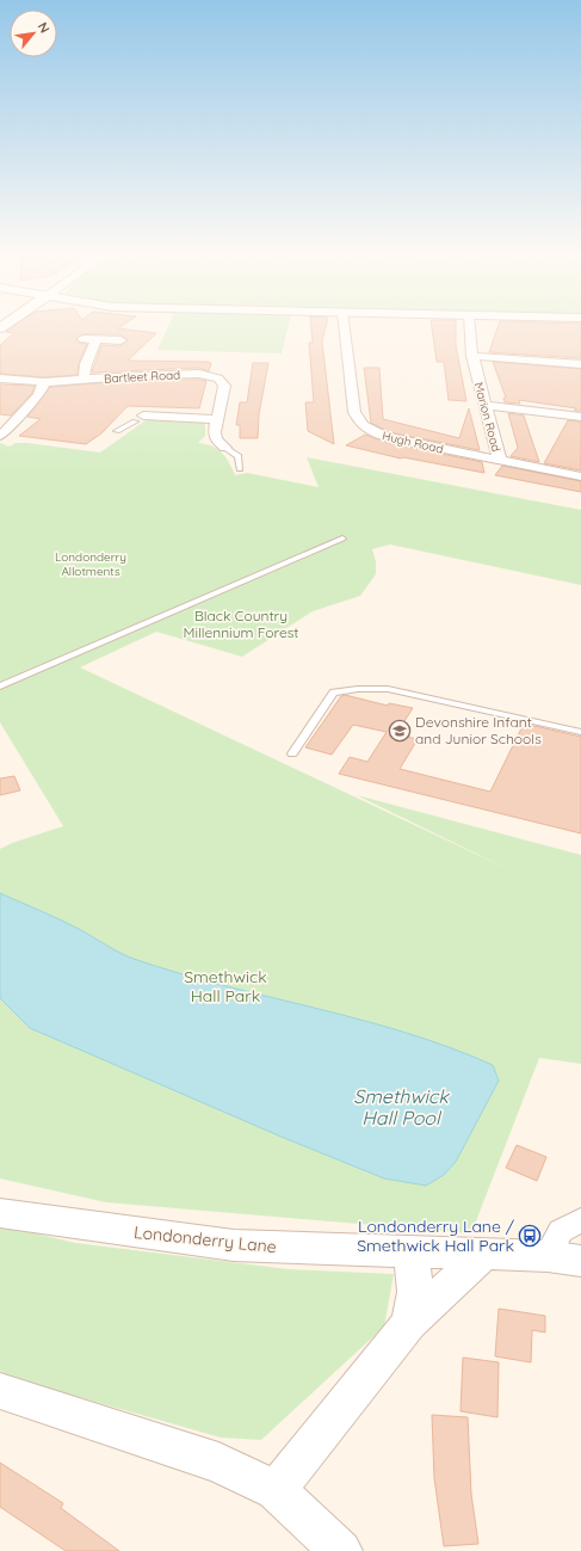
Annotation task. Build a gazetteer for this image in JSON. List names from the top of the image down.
{
  "streets": {
    "street": [
      "Bartleet Road",
      "Marion Road",
      "Hugh Road",
      "Londonderry Lane"
    ]
  },
  "crossings": [
    ["Marion Road", "Hugh Road"]
  ],
  "water": ["Smethwick Hall Pool"],
  "parks": ["Londonderry Allotments", "Black Country Millennium Forest", "Smethwick Hall Park"],
  "places": {
    "school or university": ["Devonshire Infant and Junior Schools"],
    "bus stop": ["Londonderry Lane / Smethwick Hall Park"]
  },
  "north": "top right"
}
